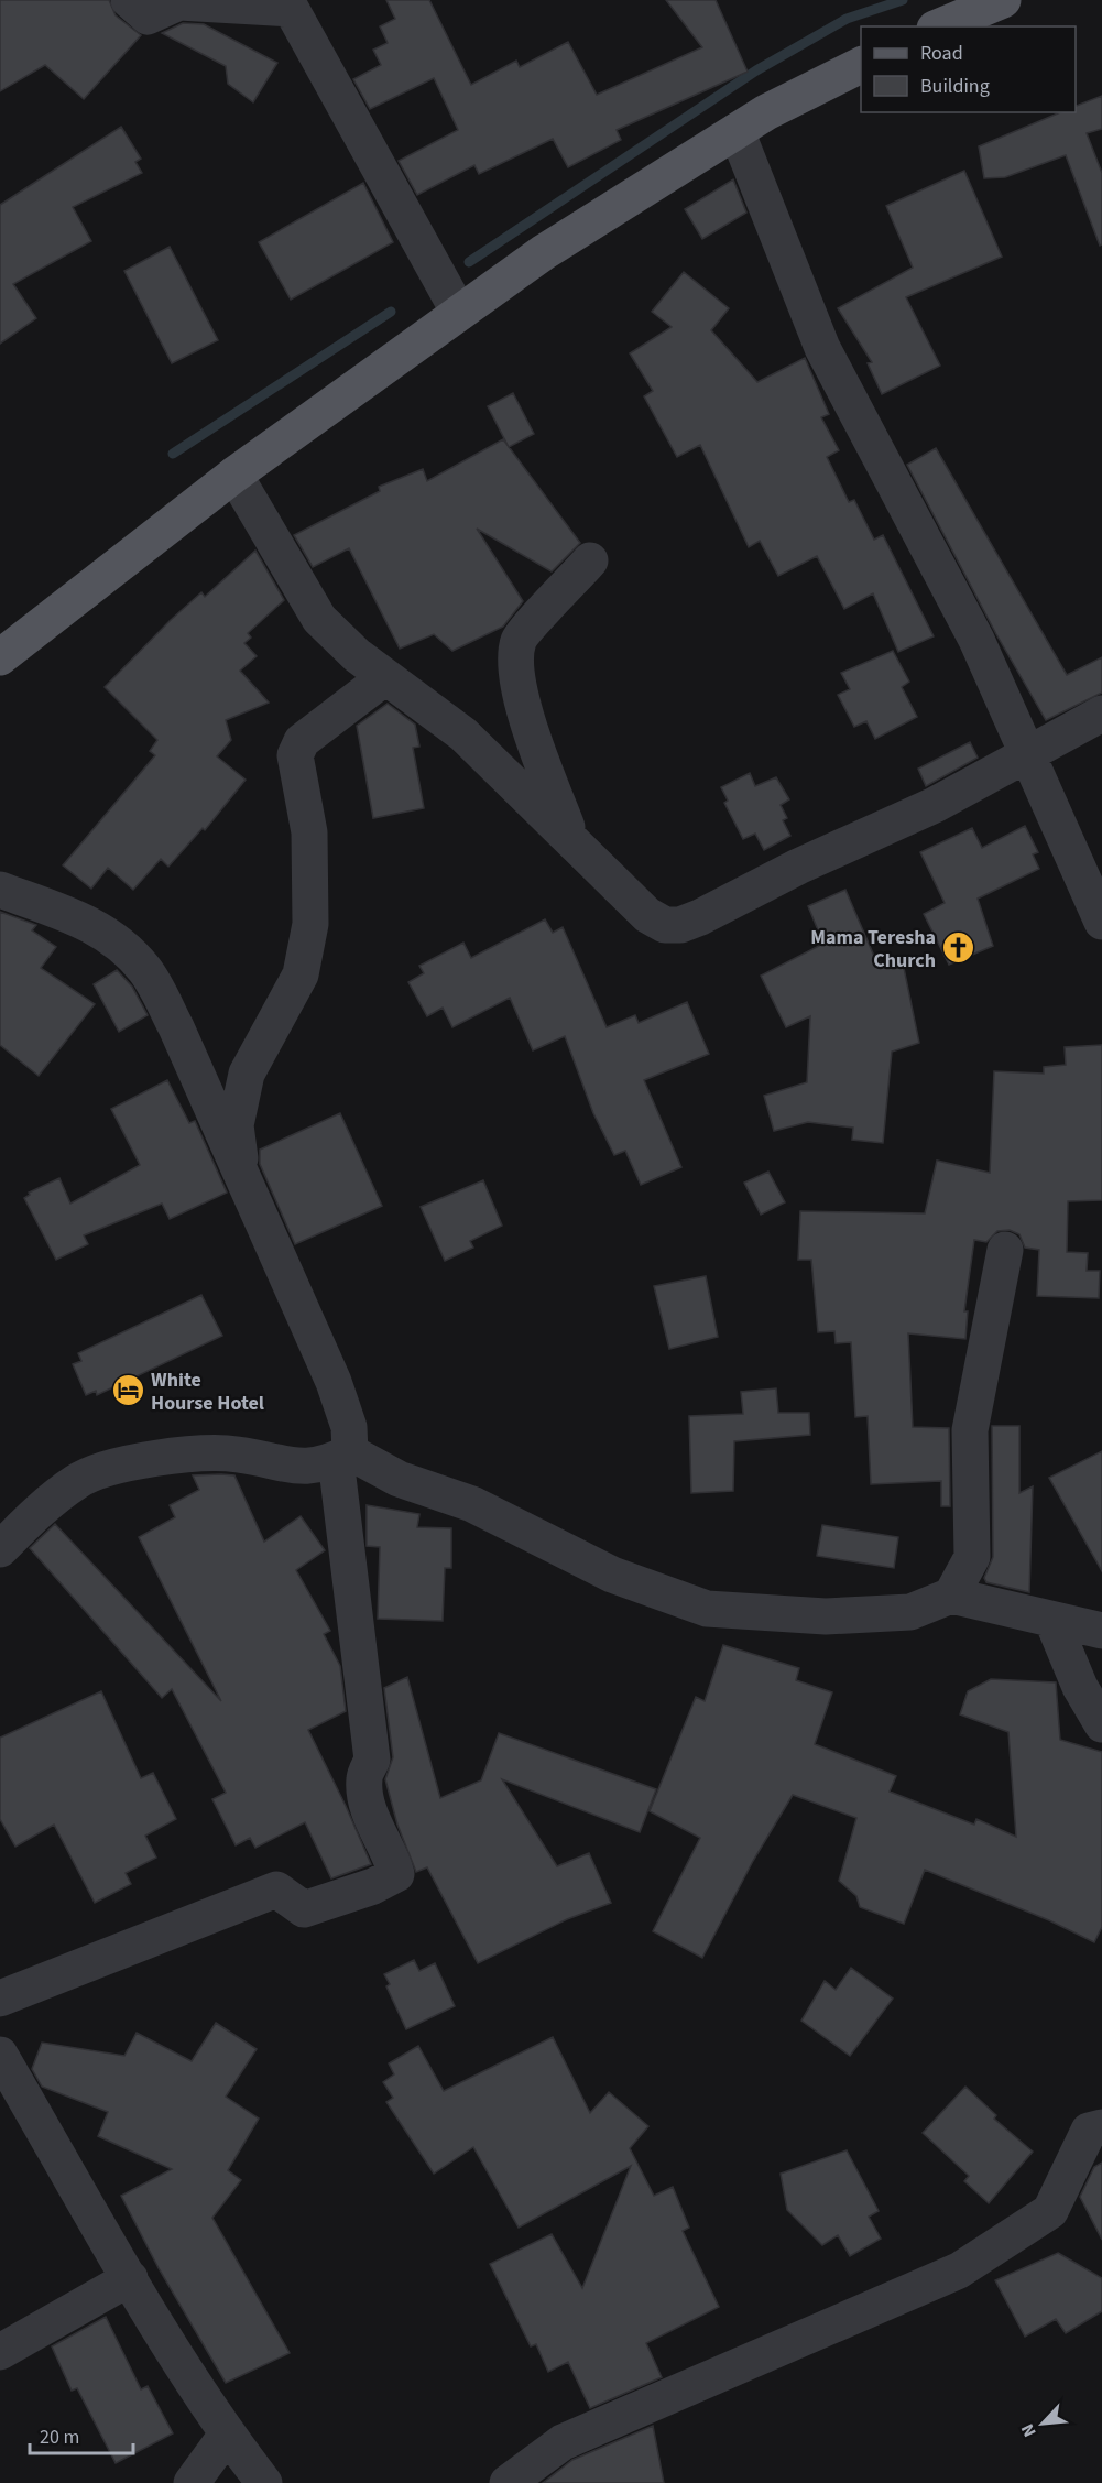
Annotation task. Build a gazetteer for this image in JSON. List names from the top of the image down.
{
  "places": {
    "church": ["Mama Teresha Church"],
    "hotel": ["White Hourse Hotel"]
  },
  "legend": ["Road", "Building"],
  "scale_bar": "20 m",
  "north": "bottom left"
}
